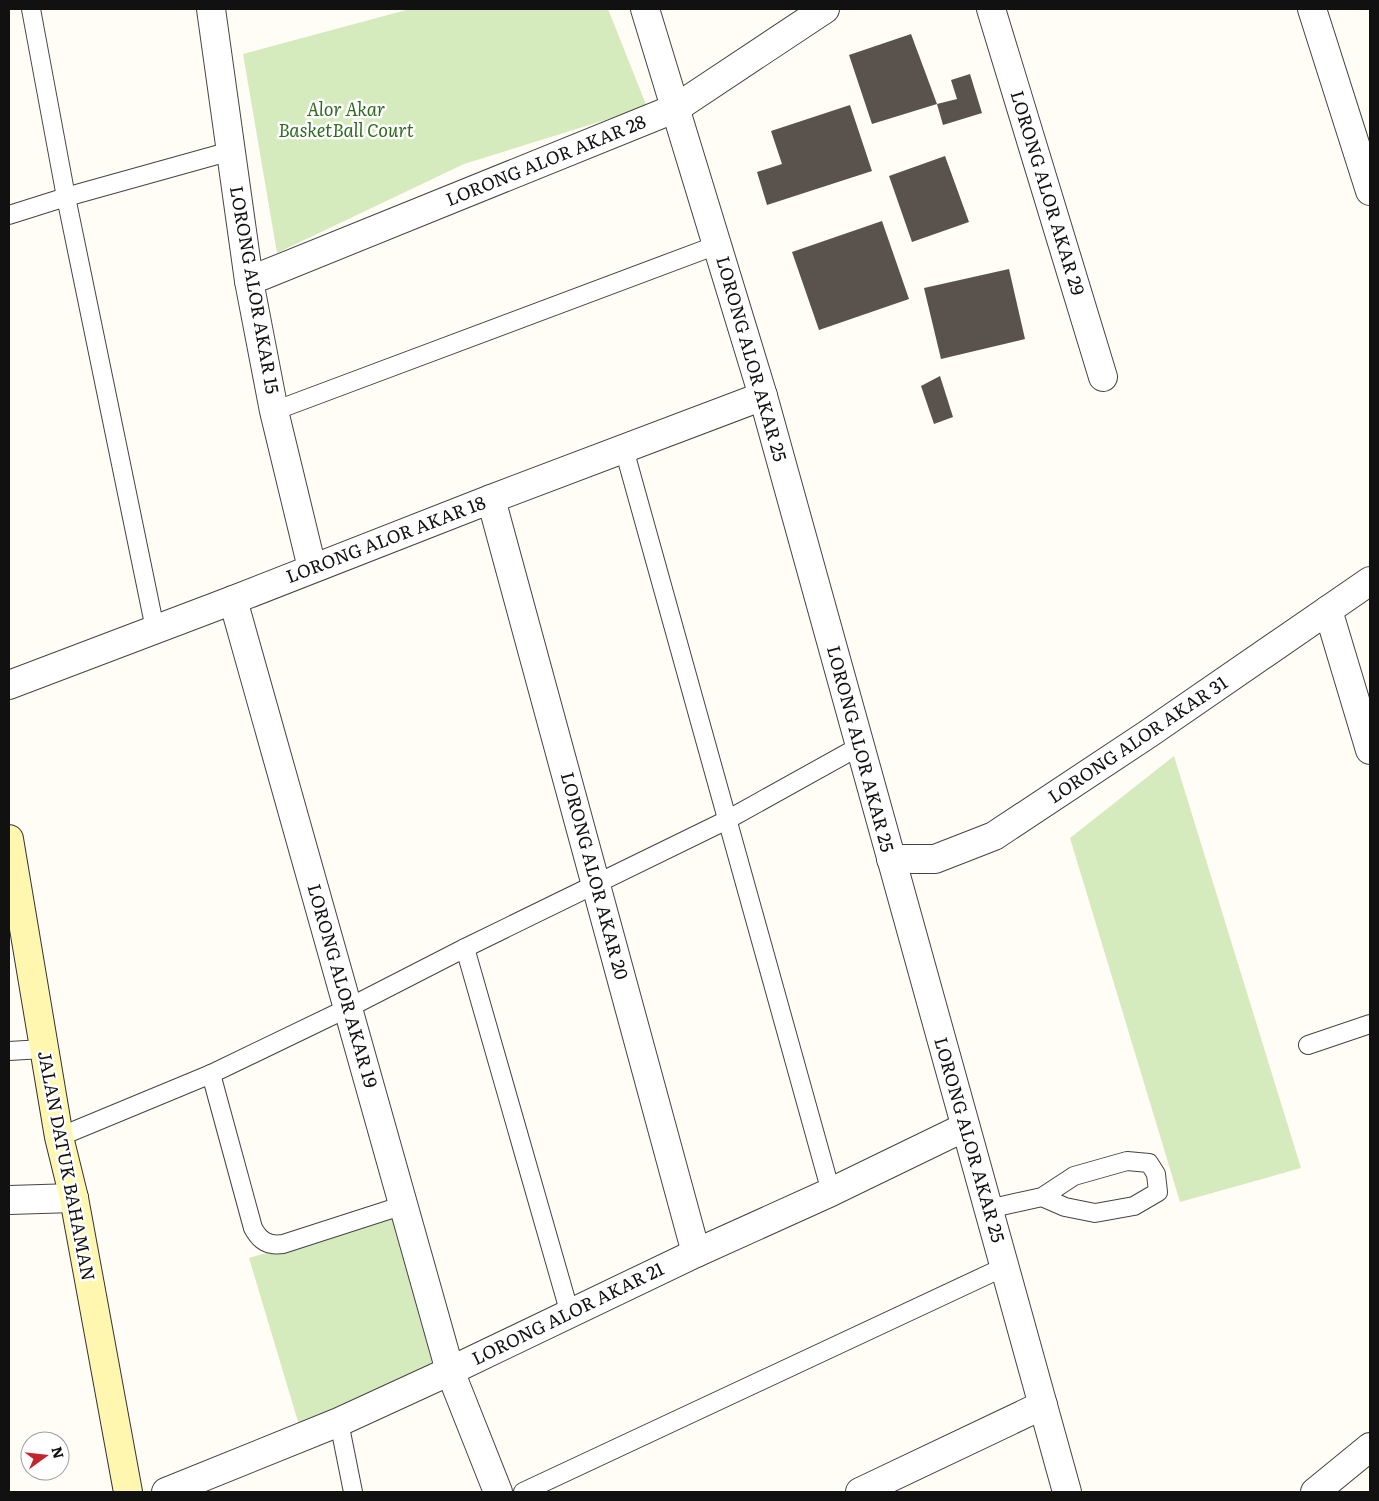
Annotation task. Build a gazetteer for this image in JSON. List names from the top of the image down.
{
  "streets": {
    "street": [
      "LORONG ALOR AKAR 28",
      "LORONG ALOR AKAR 29",
      "LORONG ALOR AKAR 15",
      "LORONG ALOR AKAR 25",
      "LORONG ALOR AKAR 18",
      "LORONG ALOR AKAR 31",
      "LORONG ALOR AKAR 20",
      "LORONG ALOR AKAR 19",
      "JALAN DATUK BAHAMAN",
      "LORONG ALOR AKAR 21"
    ]
  },
  "crossings": [
    ["LORONG ALOR AKAR 28", "LORONG ALOR AKAR 15"],
    ["LORONG ALOR AKAR 28", "LORONG ALOR AKAR 25"],
    ["LORONG ALOR AKAR 15", "LORONG ALOR AKAR 18"],
    ["LORONG ALOR AKAR 25", "LORONG ALOR AKAR 18"],
    ["LORONG ALOR AKAR 25", "LORONG ALOR AKAR 31"],
    ["LORONG ALOR AKAR 25", "LORONG ALOR AKAR 21"],
    ["LORONG ALOR AKAR 18", "LORONG ALOR AKAR 20"],
    ["LORONG ALOR AKAR 18", "LORONG ALOR AKAR 19"],
    ["LORONG ALOR AKAR 20", "LORONG ALOR AKAR 21"],
    ["LORONG ALOR AKAR 19", "LORONG ALOR AKAR 21"]
  ],
  "parks": ["Alor Akar BasketBall Court"],
  "north": "right"
}
